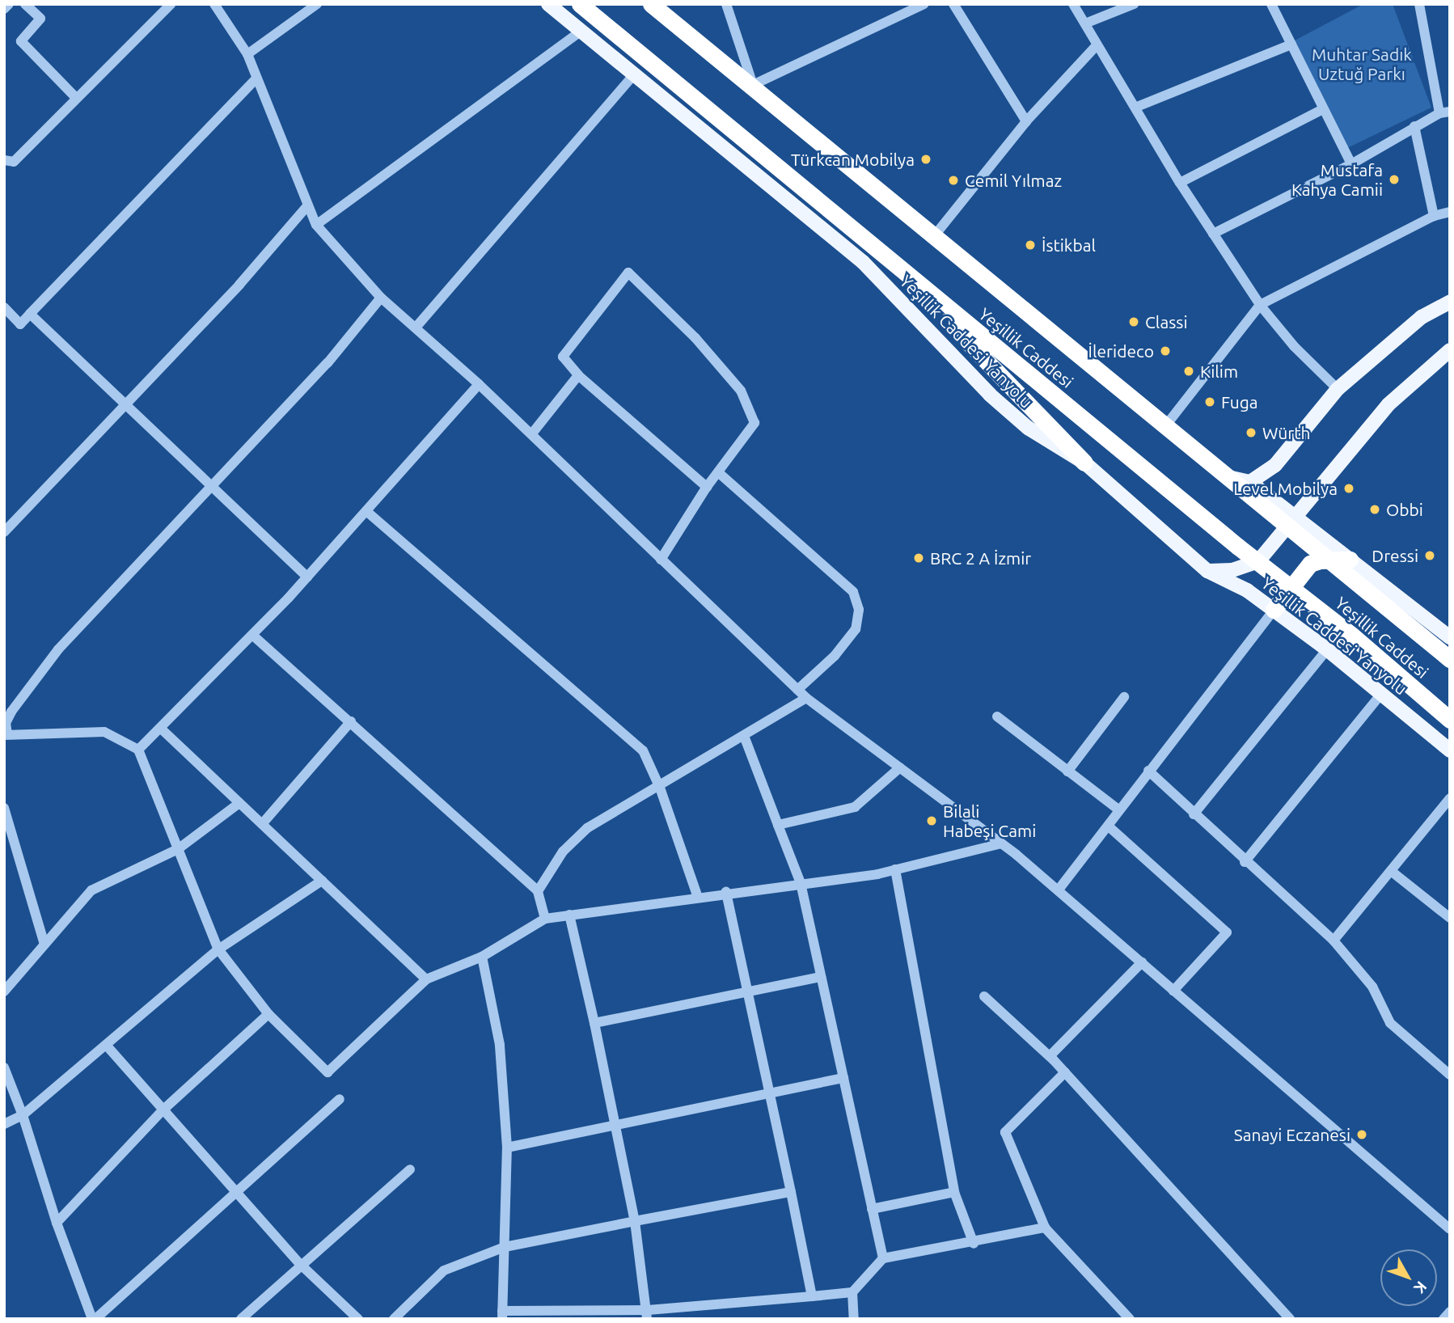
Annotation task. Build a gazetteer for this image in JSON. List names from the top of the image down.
{
  "streets": {
    "highway": ["Yeşillik Caddesi"],
    "main road": ["Yeşillik Caddesi Yanyolu"]
  },
  "parks": ["Muhtar Sadık Uztuğ Parkı"],
  "places": [
    "Türkcan Mobilya",
    "Mustafa Kahya Camii",
    "Cemil Yılmaz",
    "İstikbal",
    "Classi",
    "İlerideco",
    "Kilim",
    "Fuga",
    "Würth",
    "Level Mobilya",
    "Obbi",
    "Dressi",
    "BRC 2 A İzmir",
    "Bilali Habeşi Cami",
    "Sanayi Eczanesi"
  ],
  "north": "bottom right"
}
